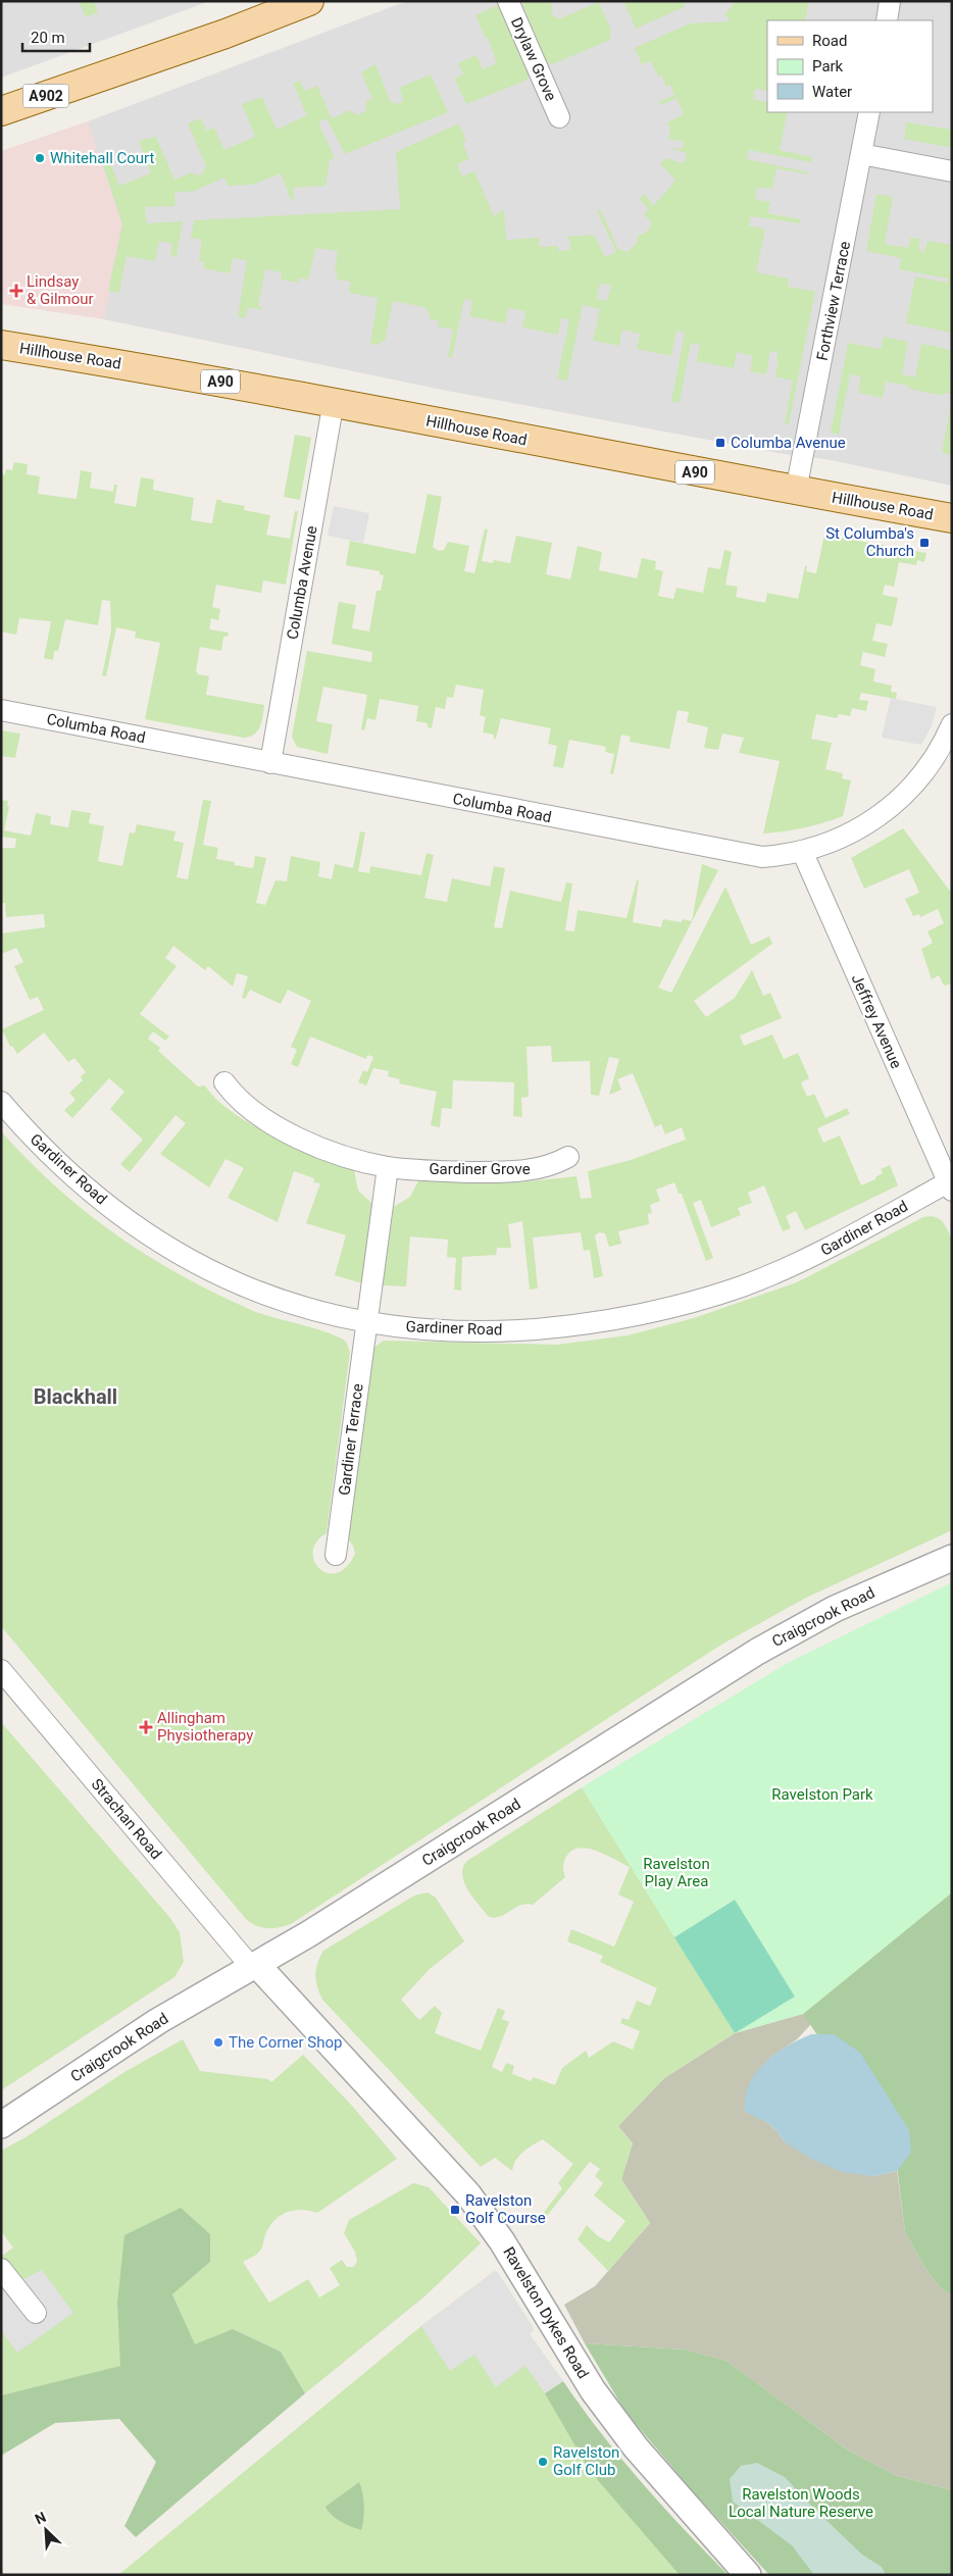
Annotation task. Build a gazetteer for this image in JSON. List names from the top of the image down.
{
  "streets": {
    "main road": ["A902", "Hillhouse Road", "A90"],
    "street": [
      "Drylaw Grove",
      "Forthview Terrace",
      "Columba Avenue",
      "Columba Road",
      "Jeffrey Avenue",
      "Gardiner Road",
      "Gardiner Grove",
      "Gardiner Terrace",
      "Craigcrook Road",
      "Strachan Road",
      "Ravelston Dykes Road"
    ]
  },
  "crossings": [
    ["Forthview Terrace", "Hillhouse Road"],
    ["Hillhouse Road", "Columba Avenue"],
    ["Columba Avenue", "Columba Road"],
    ["Columba Road", "Jeffrey Avenue"],
    ["Jeffrey Avenue", "Gardiner Road"],
    ["Gardiner Road", "Gardiner Terrace"],
    ["Craigcrook Road", "Strachan Road"],
    ["Craigcrook Road", "Ravelston Dykes Road"],
    ["Strachan Road", "Ravelston Dykes Road"]
  ],
  "districts": ["Blackhall"],
  "parks": ["Ravelston Park", "Ravelston Play Area", "Ravelston Woods Local Nature Reserve"],
  "places": {
    "other": ["Whitehall Court", "The Corner Shop", "Ravelston Golf Club"],
    "health": ["Lindsay & Gilmour", "Allingham Physiotherapy"],
    "transit": ["Columba Avenue", "St Columba's Church", "Ravelston Golf Course"]
  },
  "legend": ["Road", "Park", "Water"],
  "scale_bar": "20 m",
  "north": "top left"
}
